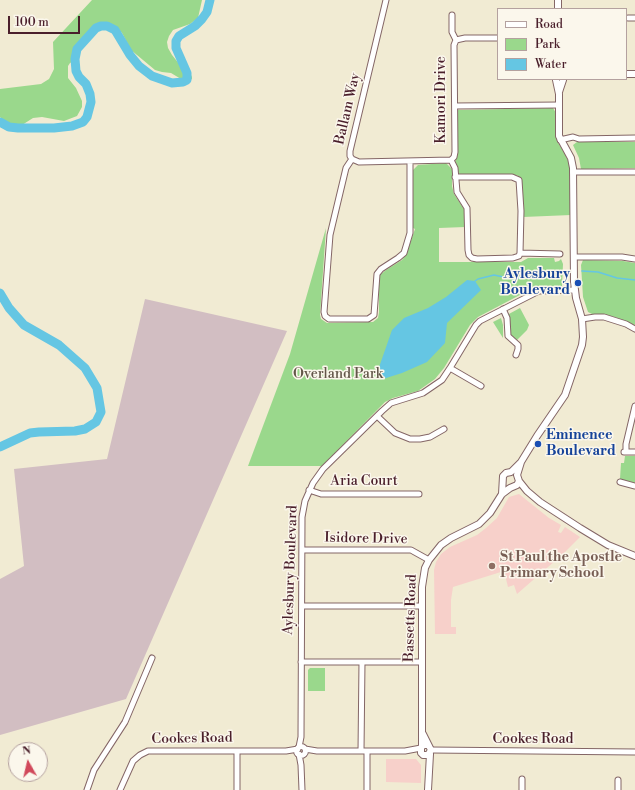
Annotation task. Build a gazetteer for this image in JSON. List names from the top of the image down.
{
  "streets": {
    "street": [
      "Kamori Drive",
      "Ballam Way",
      "Aria Court",
      "Isidore Drive",
      "Aylesbury Boulevard",
      "Bassetts Road",
      "Cookes Road"
    ]
  },
  "crossings": [
    ["Aria Court", "Aylesbury Boulevard"],
    ["Isidore Drive", "Aylesbury Boulevard"],
    ["Isidore Drive", "Bassetts Road"],
    ["Aylesbury Boulevard", "Bassetts Road"],
    ["Aylesbury Boulevard", "Cookes Road"],
    ["Bassetts Road", "Cookes Road"]
  ],
  "parks": ["Overland Park"],
  "places": ["Aylesbury Boulevard", "Eminence Boulevard", "St Paul the Apostle Primary School"],
  "legend": ["Road", "Park", "Water"],
  "scale_bar": "100 m",
  "north": "top"
}
